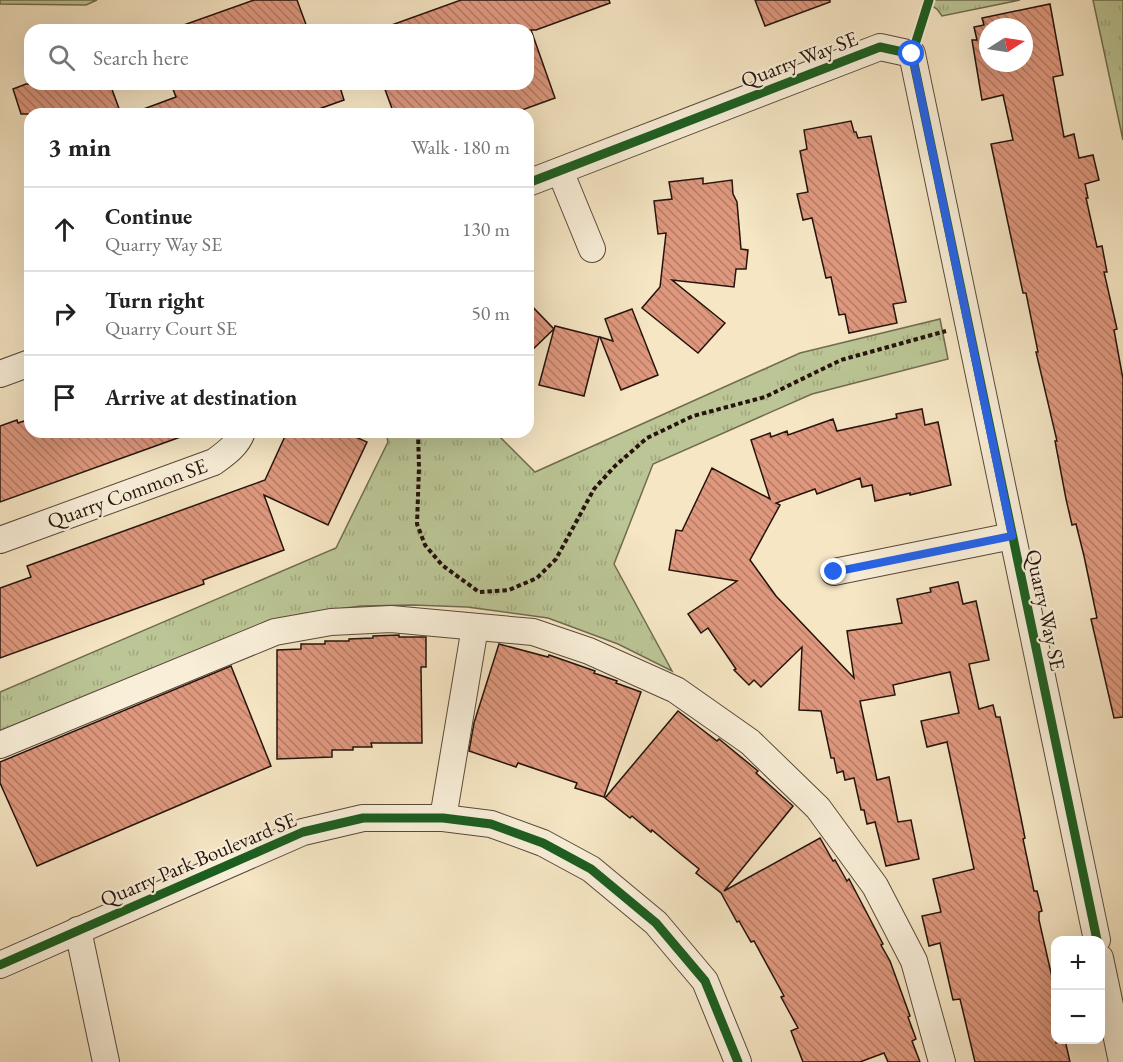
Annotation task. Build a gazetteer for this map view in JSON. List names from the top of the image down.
{
  "streets": {
    "street": ["Quarry Way SE", "Quarry Common SE", "Quarry Park Boulevard SE"]
  },
  "north": "right",
  "page": {
    "search": "Search here",
    "heading": ["3 min", "Walk · 180 m"],
    "list": [
      ["Continue", "Quarry Way SE", "130 m"],
      ["Turn right", "Quarry Court SE", "50 m"],
      "Arrive at destination"
    ],
    "map_buttons": ["+", "−"]
  }
}
